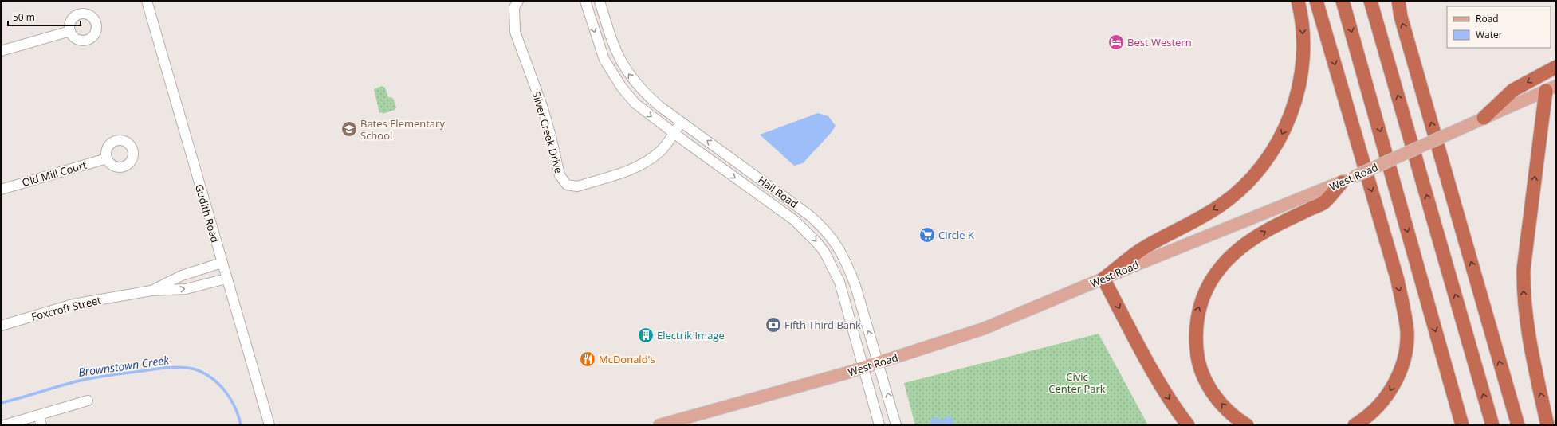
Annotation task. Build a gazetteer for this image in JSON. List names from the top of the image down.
{
  "streets": {
    "main road": ["West Road"],
    "street": [
      "Silver Creek Drive",
      "Old Mill Court",
      "Hall Road",
      "Gudith Road",
      "Foxcroft Street"
    ]
  },
  "crossings": [
    ["Silver Creek Drive", "Hall Road"],
    ["West Road", "Hall Road"],
    ["Gudith Road", "Foxcroft Street"]
  ],
  "water": ["Brownstown Creek"],
  "parks": ["Civic Center Park"],
  "places": {
    "hotel": ["Best Western"],
    "school or university": ["Bates Elementary School"],
    "supermarket": ["Circle K"],
    "bank": ["Fifth Third Bank"],
    "building": ["Electrik Image"],
    "restaurant": ["McDonald's"]
  },
  "legend": ["Road", "Water"],
  "scale_bar": "50 m"
}
